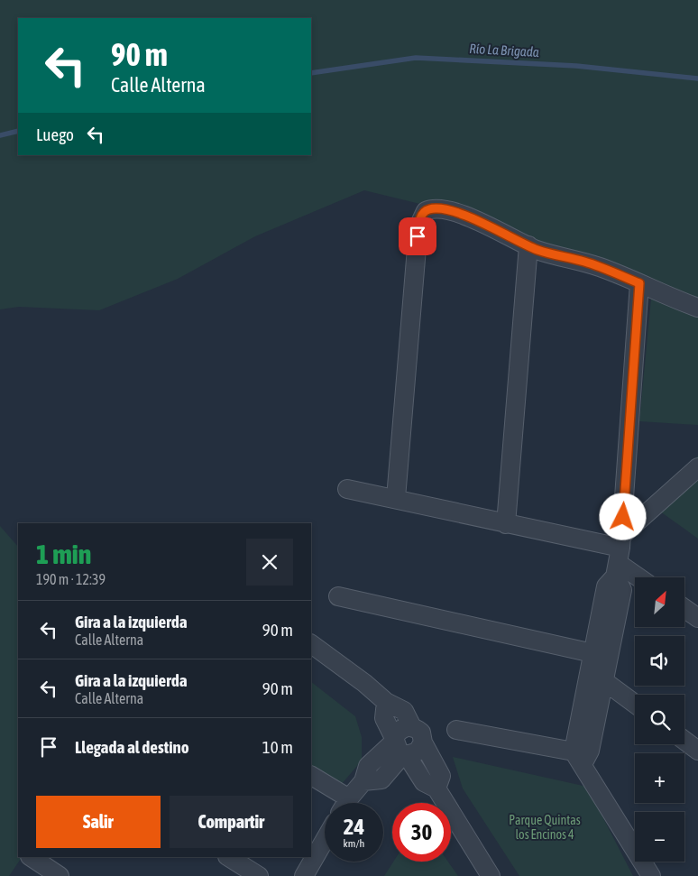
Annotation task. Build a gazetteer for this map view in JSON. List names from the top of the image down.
{
  "water": ["Río La Brigada"],
  "parks": ["Parque Quintas los Encinos 4"],
  "north": "top right",
  "page": {
    "turn": ["90 m", "Calle Alterna"],
    "then": "Luego",
    "heading": ["1 min", "190 m · 12:39"],
    "map_buttons": ["+", "−"],
    "list": [
      {
        "name": "Gira a la izquierda",
        "note": "Calle Alterna",
        "value": "90 m"
      },
      {
        "name": "Gira a la izquierda",
        "note": "Calle Alterna",
        "value": "90 m"
      },
      {
        "name": "Llegada al destino",
        "value": "10 m"
      }
    ],
    "buttons": ["Salir", "Compartir"],
    "speed": "24 km/h",
    "limit": "30"
  }
}
